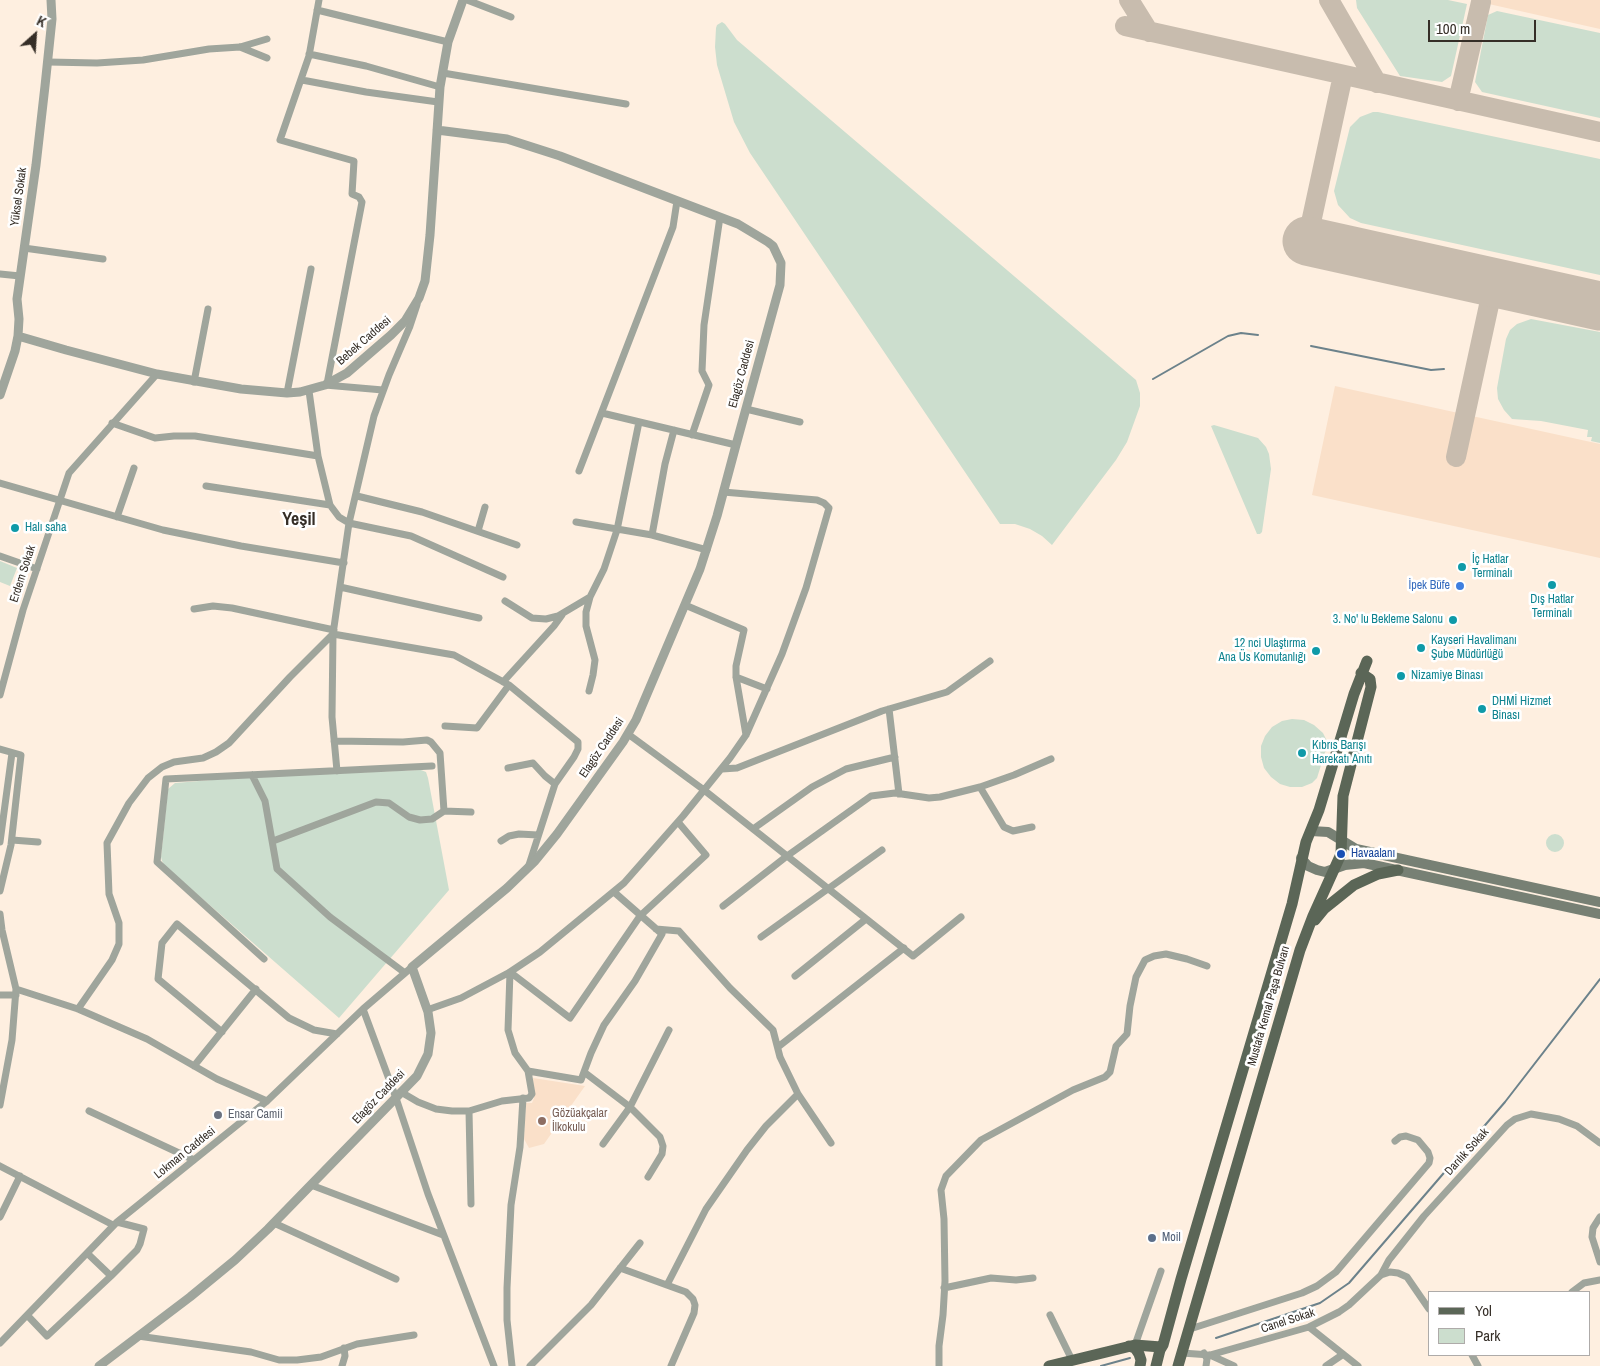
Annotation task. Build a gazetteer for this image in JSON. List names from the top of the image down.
{
  "streets": {
    "main road": ["Mustafa Kemal Paşa Bulvarı"],
    "street": [
      "Yüksel Sokak",
      "Bebek Caddesi",
      "Elagöz Caddesi",
      "Erdem Sokak",
      "Darılık Sokak",
      "Lokman Caddesi",
      "Canel Sokak"
    ]
  },
  "crossings": [
    ["Yüksel Sokak", "Bebek Caddesi"],
    ["Bebek Caddesi", "Elagöz Caddesi"],
    ["Bebek Caddesi", "Erdem Sokak"],
    ["Elagöz Caddesi", "Lokman Caddesi"],
    ["Mustafa Kemal Paşa Bulvarı", "Canel Sokak"],
    ["Darılık Sokak", "Canel Sokak"]
  ],
  "districts": ["Yeşil"],
  "places": [
    "Halı saha",
    "İç Hatlar Terminalı",
    "Dış Hatlar Terminalı",
    "İpek Büfe",
    "3. No' lu Bekleme Salonu",
    "Kayseri Havalimanı Şube Müdürlüğü",
    "12 nci Ulaştırma Ana Üs Komutanlığı",
    "Nizamiye Binası",
    "DHMİ Hizmet Binası",
    "Kıbrıs Barışı Harekatı Anıtı",
    "Havaalanı",
    "Ensar Camii",
    "Gözüakçalar İlkokulu",
    "Moil"
  ],
  "legend": ["Yol", "Park"],
  "scale_bar": "100 m",
  "north": "top right"
}
